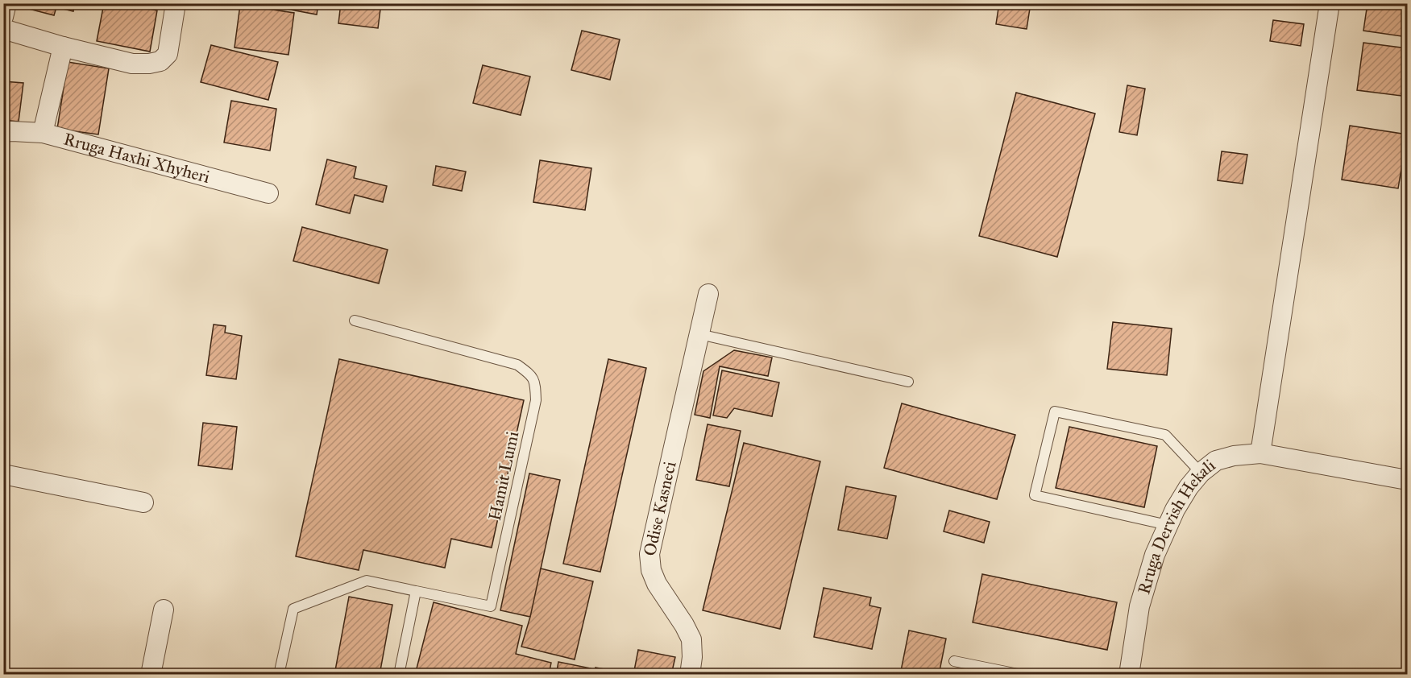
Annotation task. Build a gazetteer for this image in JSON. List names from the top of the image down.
{
  "streets": {
    "street": ["Rruga Haxhi Xhyheri", "Odise Kasneci", "Rruga Dervish Hekali"],
    "lane": ["Hamit Lumi"]
  }
}
